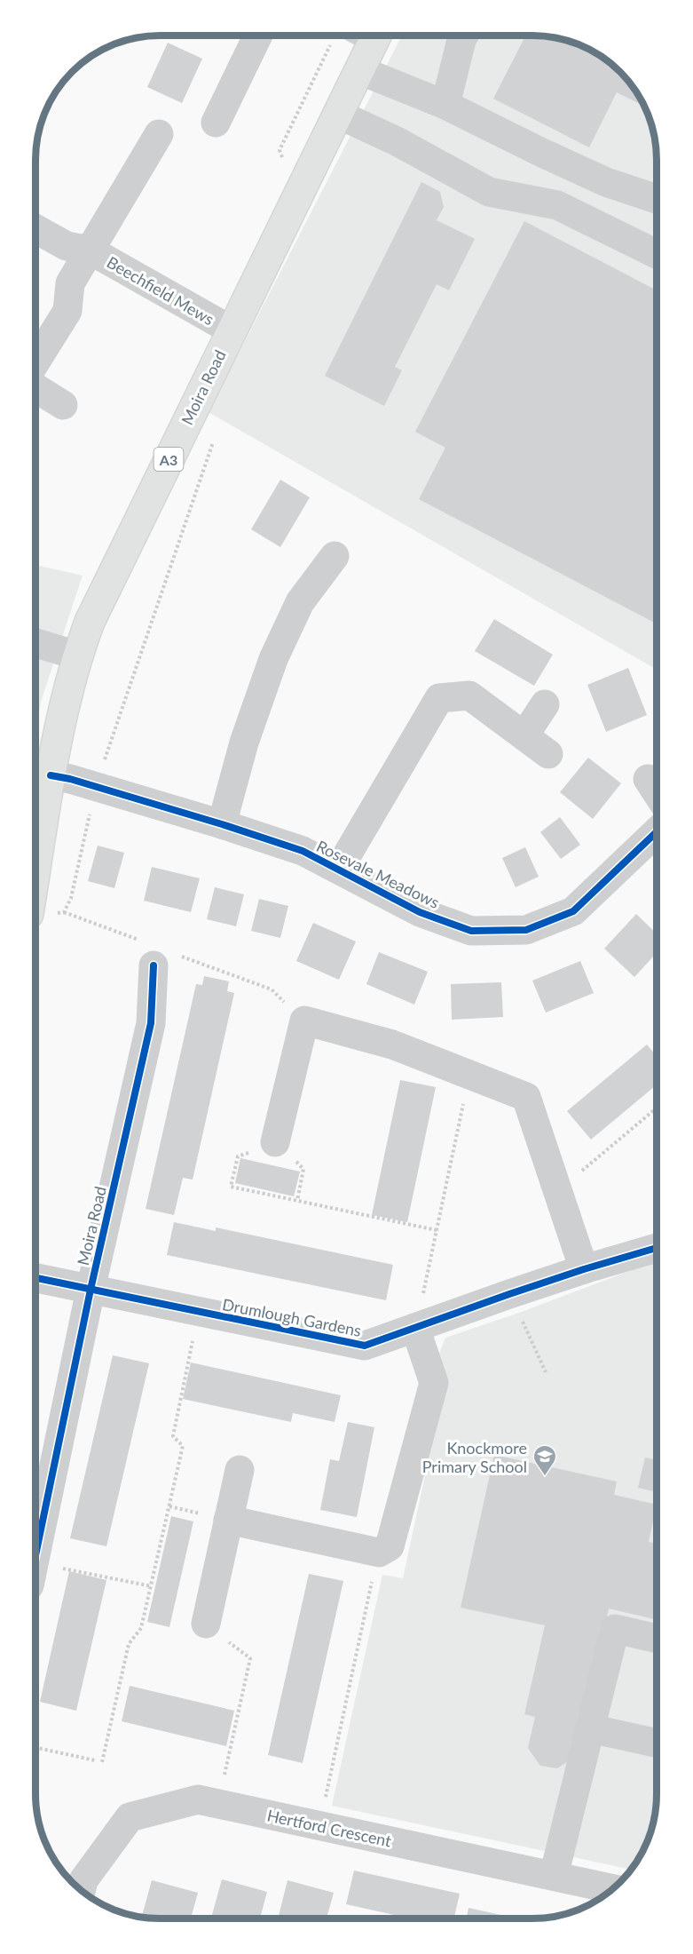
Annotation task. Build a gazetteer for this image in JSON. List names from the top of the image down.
{
  "streets": {
    "highway": ["Moira Road", "A3"],
    "street": [
      "Beechfield Mews",
      "Rosevale Meadows",
      "Drumlough Gardens",
      "Hertford Crescent"
    ]
  },
  "crossings": [
    ["Beechfield Mews", "Moira Road"],
    ["Moira Road", "Rosevale Meadows"],
    ["Moira Road", "Drumlough Gardens"]
  ],
  "places": {
    "school or university": ["Knockmore Primary School"]
  }
}
